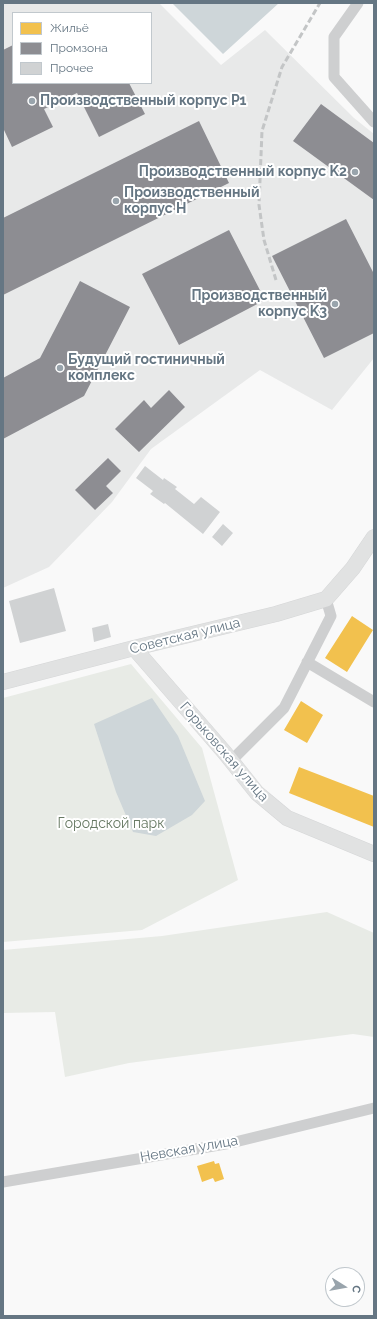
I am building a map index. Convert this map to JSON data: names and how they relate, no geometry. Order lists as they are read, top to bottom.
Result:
{
  "streets": {
    "main road": ["Советская улица", "Горьковская улица"],
    "street": ["Невская улица"]
  },
  "crossings": [
    ["Советская улица", "Горьковская улица"]
  ],
  "parks": ["Городской парк"],
  "places": [
    "Производственный корпус P1",
    "Производственный корпус K2",
    "Производственный корпус H",
    "Производственный корпус K3",
    "Будущий гостиничный комплекс"
  ],
  "legend": ["Жильё", "Промзона", "Прочее"],
  "north": "right"
}
